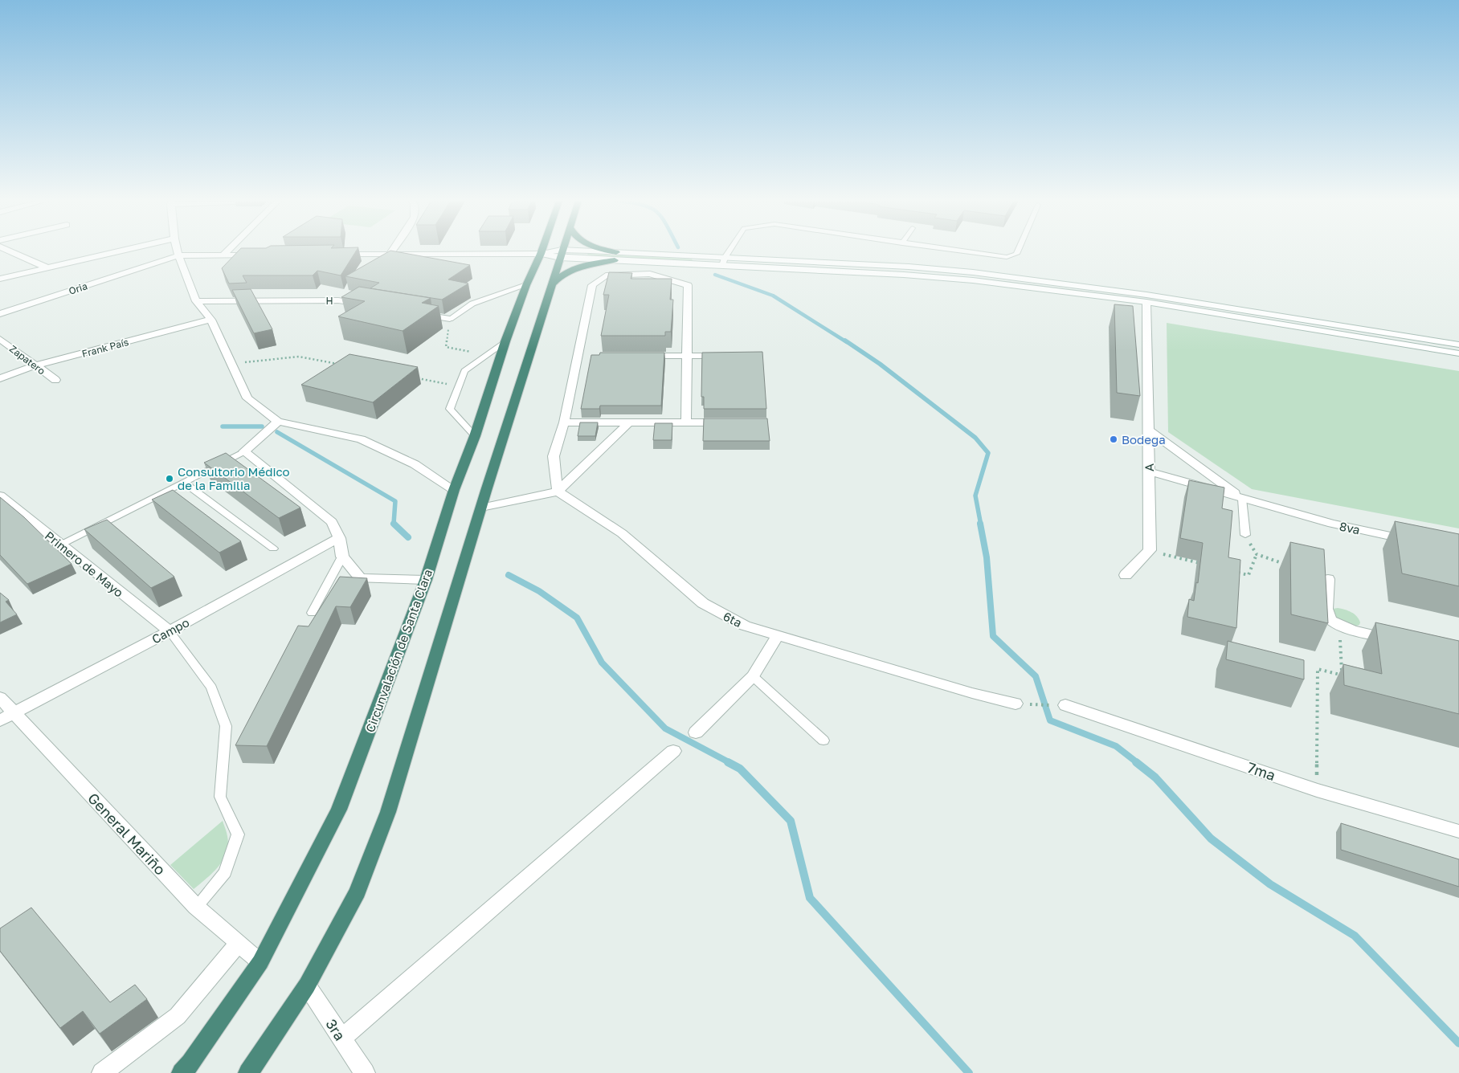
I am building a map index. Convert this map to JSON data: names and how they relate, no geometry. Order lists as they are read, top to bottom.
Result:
{
  "streets": {
    "highway": ["Circunvalación de Santa Clara"],
    "street": [
      "Oria",
      "H",
      "Frank País",
      "Zapatero",
      "A",
      "8va",
      "Primero de Mayo",
      "6ta",
      "Campo",
      "7ma",
      "General Mariño",
      "3ra"
    ]
  },
  "crossings": [
    ["Frank País", "Zapatero"],
    ["A", "8va"],
    ["Primero de Mayo", "Campo"],
    ["Campo", "General Mariño"],
    ["Circunvalación de Santa Clara", "General Mariño"]
  ],
  "places": ["Bodega", "Consultorio Médico de la Familia"]
}
